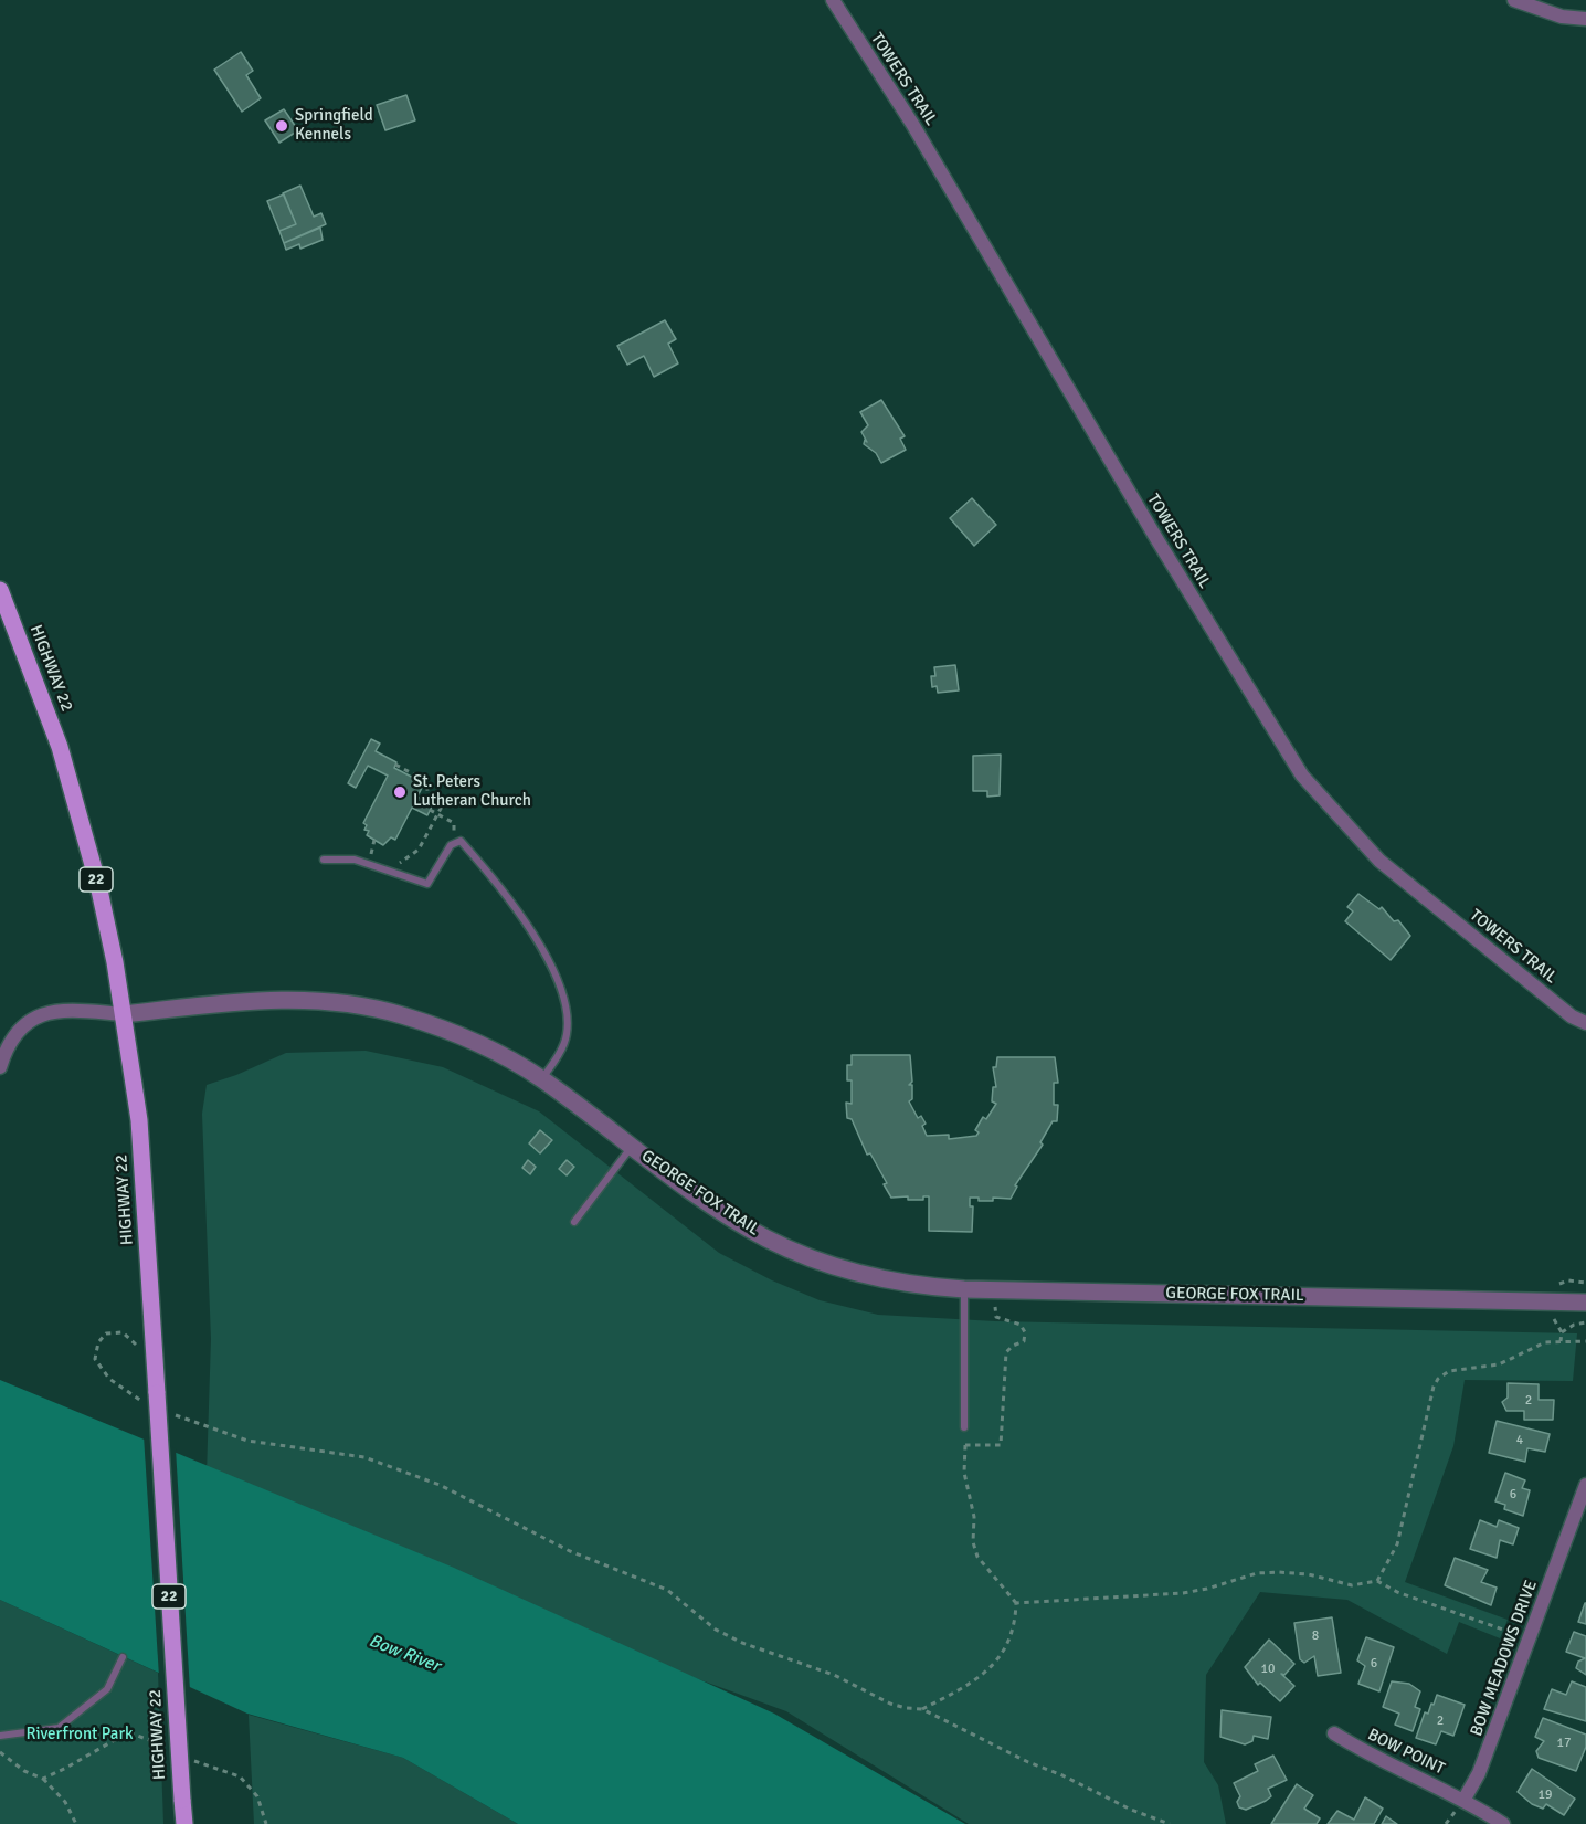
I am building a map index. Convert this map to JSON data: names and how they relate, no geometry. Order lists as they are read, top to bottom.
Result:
{
  "streets": {
    "main road": ["HIGHWAY 22", "22"],
    "street": [
      "TOWERS TRAIL",
      "GEORGE FOX TRAIL",
      "BOW MEADOWS DRIVE",
      "BOW POINT"
    ]
  },
  "crossings": [
    ["HIGHWAY 22", "GEORGE FOX TRAIL"],
    ["BOW MEADOWS DRIVE", "BOW POINT"]
  ],
  "water": ["Bow River"],
  "parks": ["Riverfront Park"],
  "places": ["Springfield Kennels", "St. Peters Lutheran Church"],
  "house_numbers": [
    "2",
    "4",
    "6",
    "8",
    "6",
    "10",
    "2",
    "17",
    "19"
  ]
}
